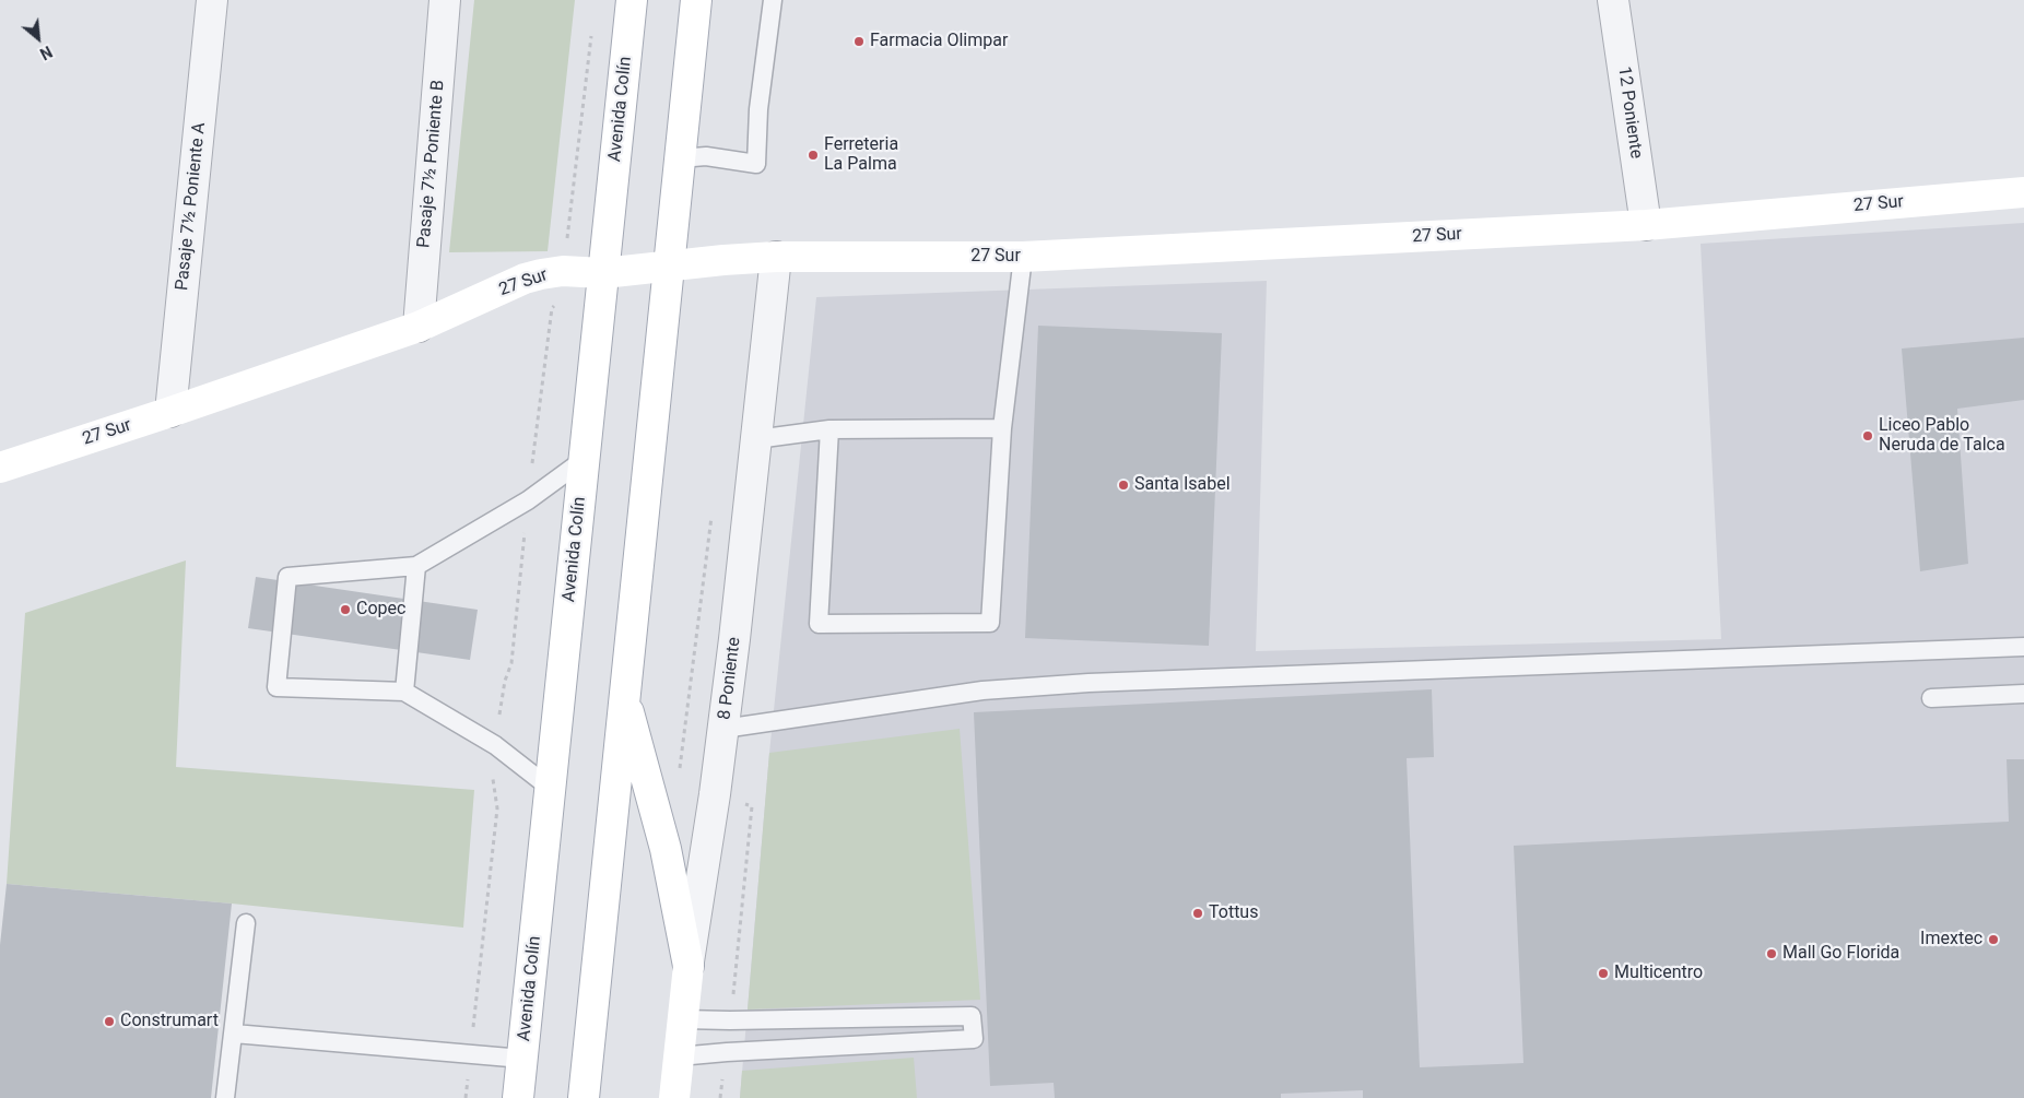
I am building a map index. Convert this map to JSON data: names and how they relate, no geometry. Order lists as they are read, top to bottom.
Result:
{
  "streets": {
    "main road": ["Avenida Colín", "27 Sur", "8 Poniente"],
    "street": ["12 Poniente", "Pasaje 7½ Poniente B", "Pasaje 7½ Poniente A"]
  },
  "crossings": [
    ["Avenida Colín", "27 Sur"],
    ["12 Poniente", "27 Sur"],
    ["Pasaje 7½ Poniente B", "27 Sur"],
    ["27 Sur", "Pasaje 7½ Poniente A"],
    ["27 Sur", "8 Poniente"]
  ],
  "places": [
    "Farmacia Olimpar",
    "Ferreteria La Palma",
    "Liceo Pablo Neruda de Talca",
    "Santa Isabel",
    "Copec",
    "Tottus",
    "Imextec",
    "Mall Go Florida",
    "Multicentro",
    "Construmart"
  ],
  "north": "bottom right"
}
